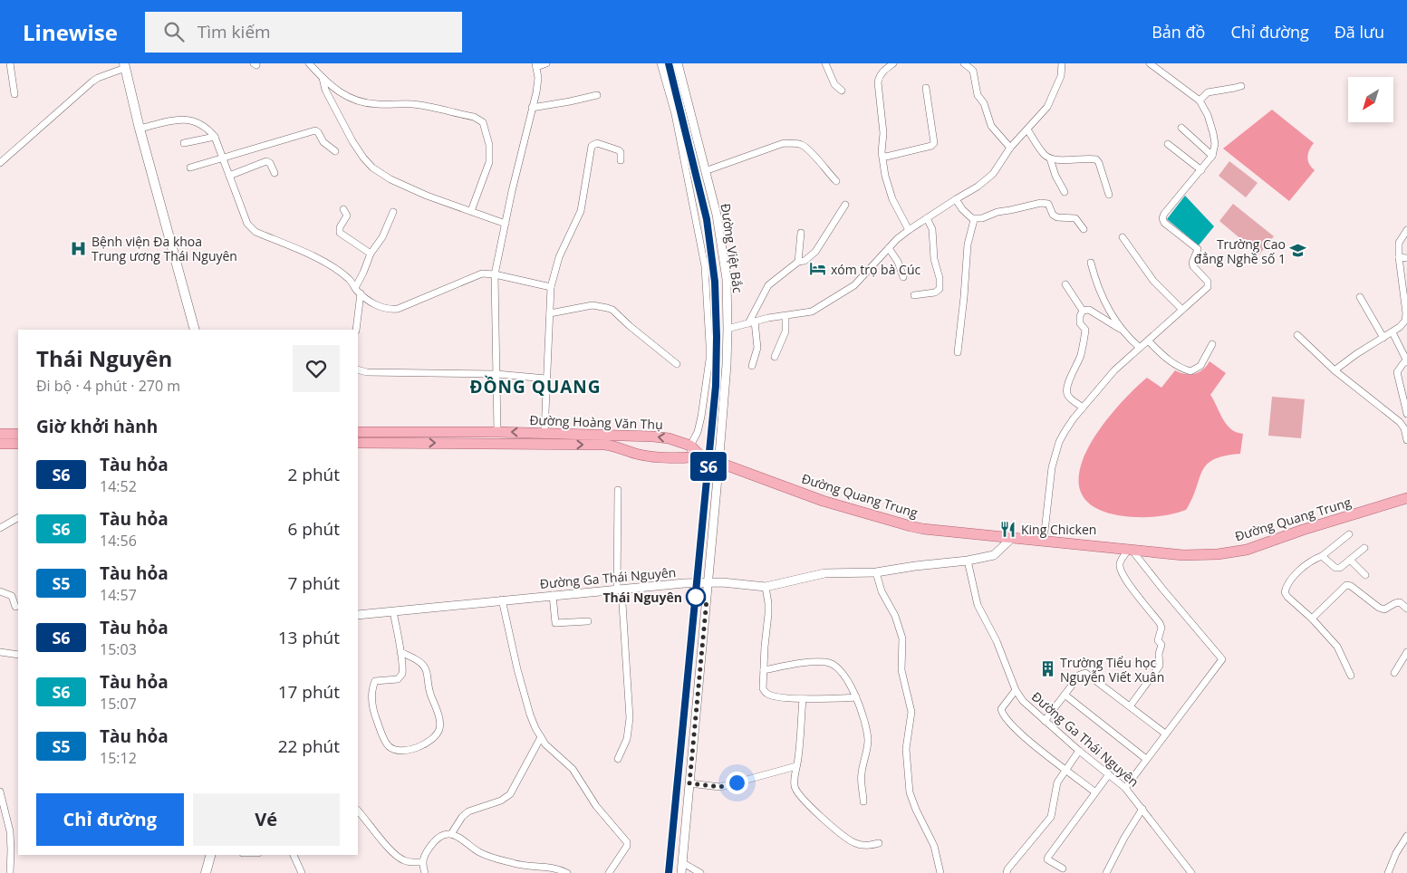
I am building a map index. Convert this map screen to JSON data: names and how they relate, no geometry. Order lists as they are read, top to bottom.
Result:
{
  "streets": {
    "main road": ["Đường Hoàng Văn Thụ", "Đường Quang Trung"],
    "street": ["Đường Việt Bắc", "Đường Ga Thái Nguyên"]
  },
  "crossings": [
    ["Đường Việt Bắc", "Đường Quang Trung"],
    ["Đường Việt Bắc", "Đường Ga Thái Nguyên"],
    ["Đường Hoàng Văn Thụ", "Đường Quang Trung"],
    ["Đường Quang Trung", "Đường Ga Thái Nguyên"]
  ],
  "districts": ["ĐỒNG QUANG"],
  "places": {
    "hospital": ["Bệnh viện Đa khoa Trung ương Thái Nguyên"],
    "school or university": ["Trường Cao đẳng Nghề số 1"],
    "hotel": ["xóm trọ bà Cúc"],
    "restaurant": ["King Chicken"],
    "other": ["Thái Nguyên"],
    "building": ["Trường Tiểu học Nguyễn Viết Xuân"]
  },
  "north": "bottom left",
  "page": {
    "header": "Linewise",
    "search": "Tìm kiếm",
    "nav": ["Bản đồ", "Chỉ đường", "Đã lưu"],
    "on_map": "S6",
    "heading": [
      ["Thái Nguyên", "Đi bộ · 4 phút · 270 m"],
      "Giờ khởi hành"
    ],
    "list": [
      {
        "mark": "S6",
        "name": "Tàu hỏa",
        "note": "14:52",
        "value": "2 phút"
      },
      {
        "mark": "S6",
        "name": "Tàu hỏa",
        "note": "14:56",
        "value": "6 phút"
      },
      {
        "mark": "S5",
        "name": "Tàu hỏa",
        "note": "14:57",
        "value": "7 phút"
      },
      {
        "mark": "S6",
        "name": "Tàu hỏa",
        "note": "15:03",
        "value": "13 phút"
      },
      {
        "mark": "S6",
        "name": "Tàu hỏa",
        "note": "15:07",
        "value": "17 phút"
      },
      {
        "mark": "S5",
        "name": "Tàu hỏa",
        "note": "15:12",
        "value": "22 phút"
      }
    ],
    "buttons": ["Chỉ đường", "Vé"]
  }
}
